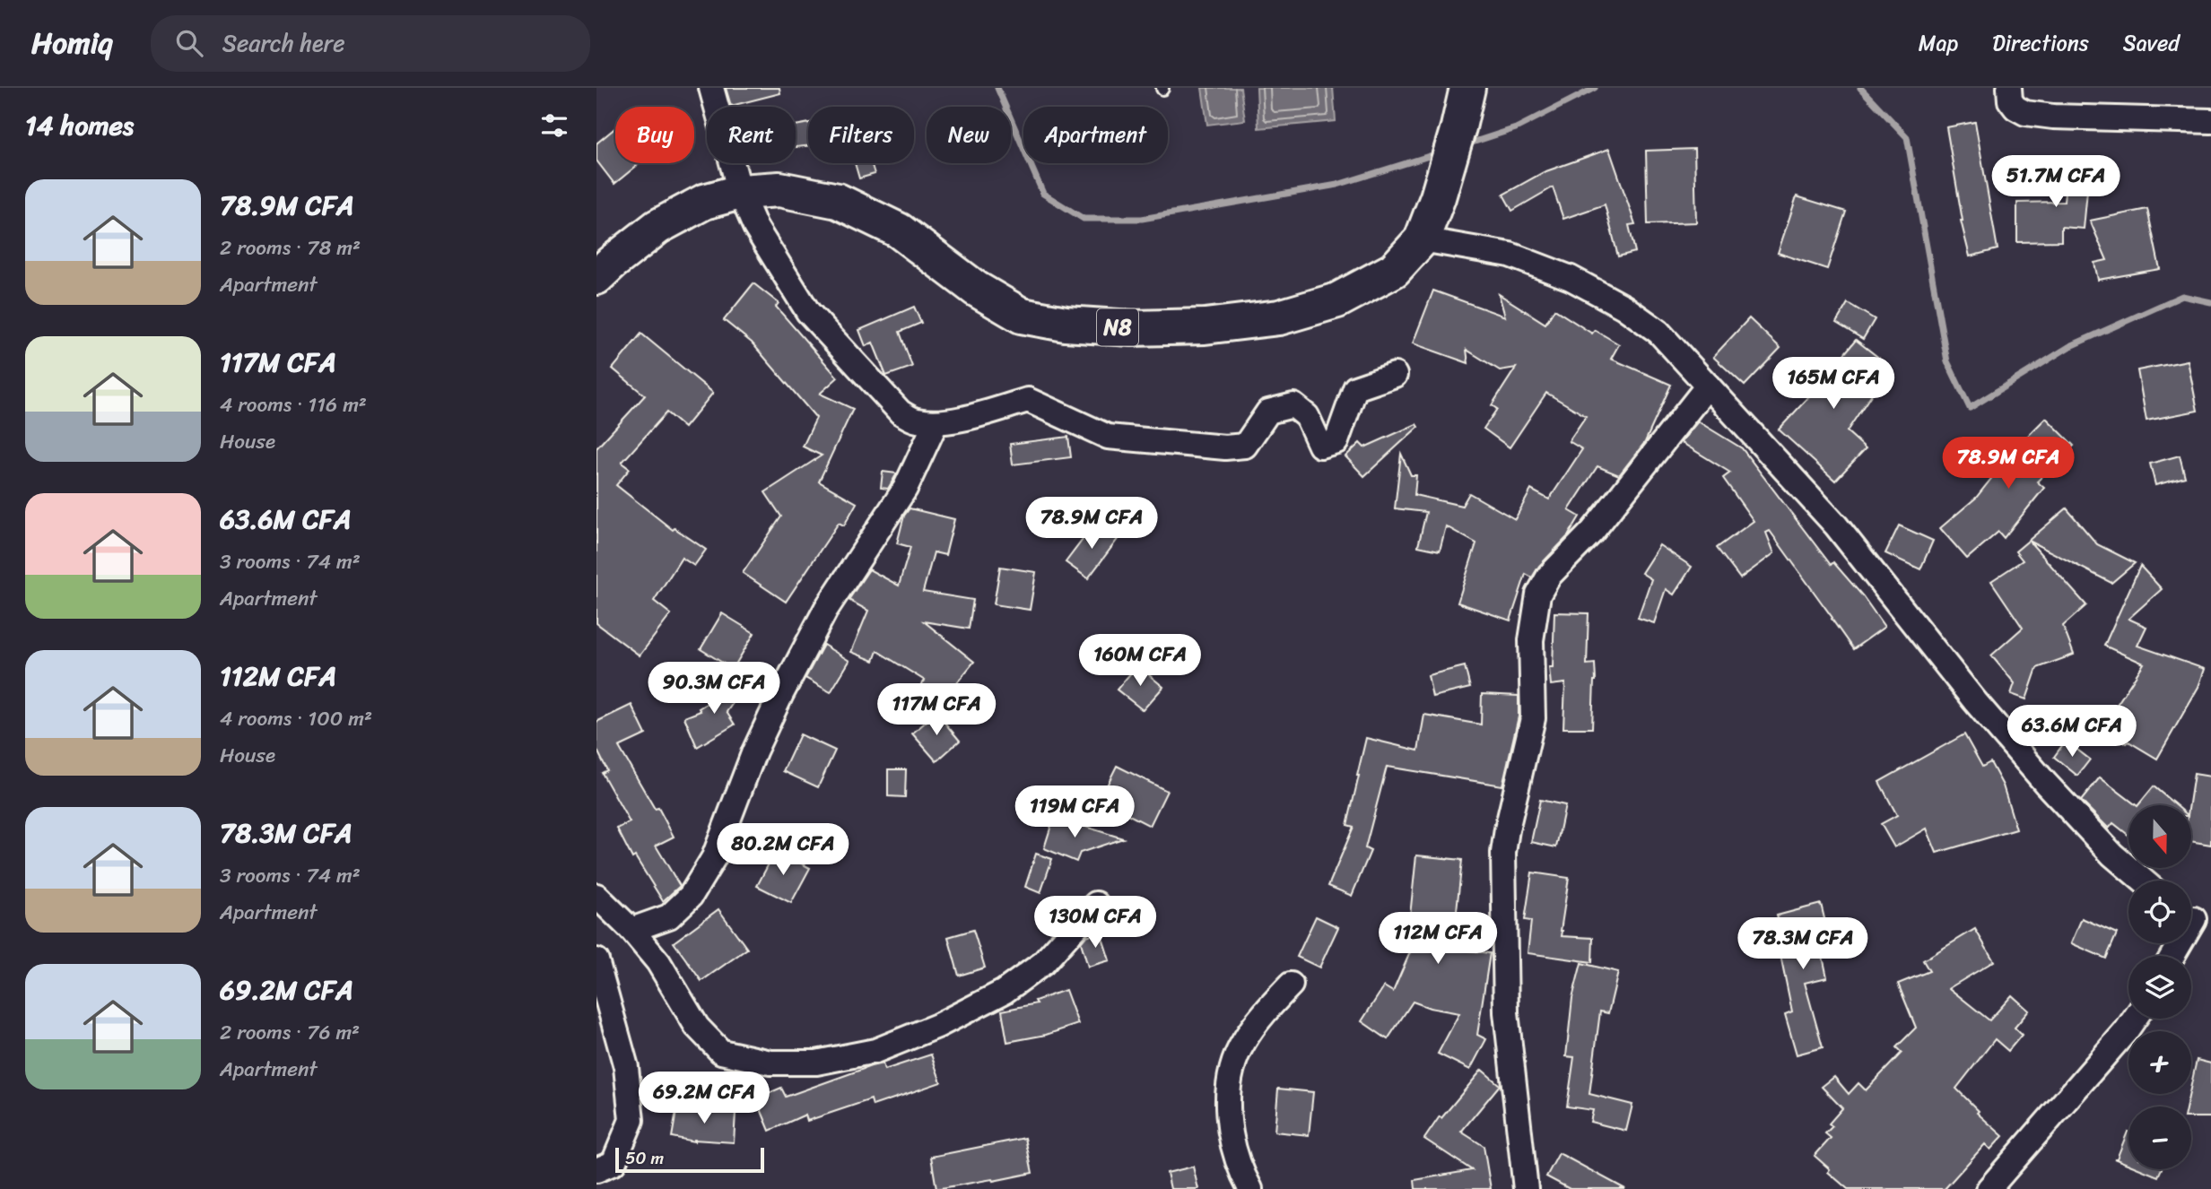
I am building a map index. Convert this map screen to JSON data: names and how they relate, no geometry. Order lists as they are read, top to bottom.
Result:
{
  "streets": {
    "highway": ["N8"]
  },
  "scale_bar": "50 m",
  "north": "bottom",
  "page": {
    "header": "Homiq",
    "search": "Search here",
    "nav": ["Map", "Directions", "Saved"],
    "heading": "14 homes",
    "chip": [
      "Buy",
      "Rent",
      "Filters",
      "New",
      "Apartment"
    ],
    "price": [
      "51.7M CFA",
      "165M CFA",
      "78.9M CFA",
      "78.9M CFA",
      "160M CFA",
      "90.3M CFA",
      "117M CFA",
      "63.6M CFA",
      "119M CFA",
      "80.2M CFA",
      "130M CFA",
      "112M CFA",
      "78.3M CFA",
      "69.2M CFA"
    ],
    "list": [
      {
        "name": "78.9M CFA",
        "note": "2 rooms · 78 m² · Apartment"
      },
      {
        "name": "117M CFA",
        "note": "4 rooms · 116 m² · House"
      },
      {
        "name": "63.6M CFA",
        "note": "3 rooms · 74 m² · Apartment"
      },
      {
        "name": "112M CFA",
        "note": "4 rooms · 100 m² · House"
      },
      {
        "name": "78.3M CFA",
        "note": "3 rooms · 74 m² · Apartment"
      },
      {
        "name": "69.2M CFA",
        "note": "2 rooms · 76 m² · Apartment"
      }
    ],
    "map_buttons": ["+", "−"],
    "scale": "50 m"
  }
}
